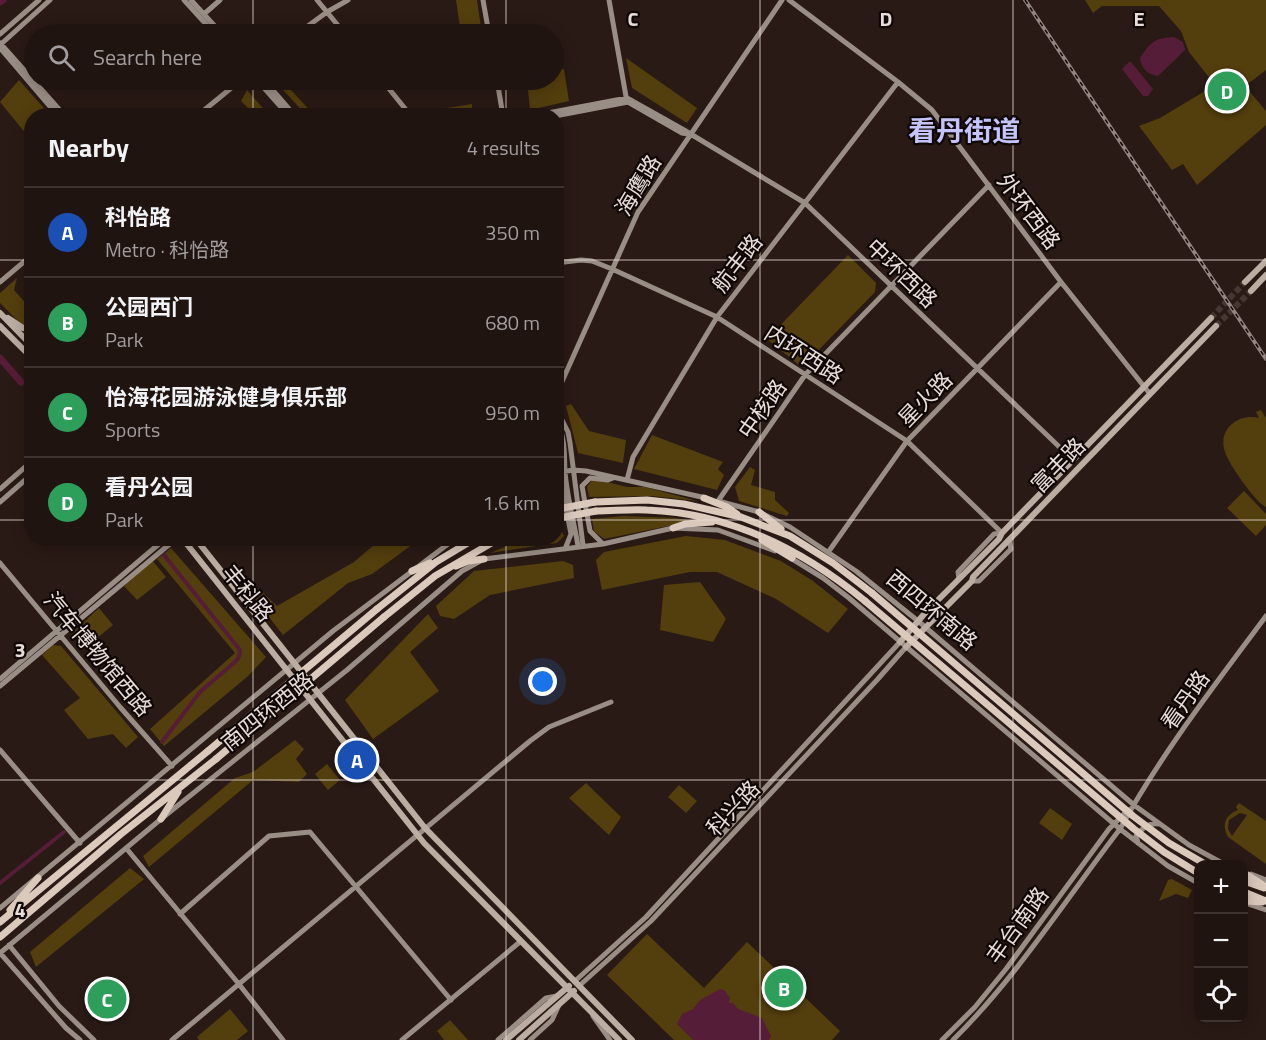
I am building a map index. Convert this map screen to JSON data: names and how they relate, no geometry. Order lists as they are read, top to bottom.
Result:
{
  "streets": {
    "highway": ["西四环南路"],
    "main road": ["富丰路", "丰科路"],
    "street": [
      "海鹰路",
      "外环西路",
      "航丰路",
      "中环西路",
      "内环西路",
      "星火路",
      "中核路",
      "汽车博物馆西路",
      "看丹路",
      "南四环西路",
      "科兴路",
      "丰台南路"
    ]
  },
  "crossings": [
    ["海鹰路", "中环西路"],
    ["海鹰路", "内环西路"],
    ["外环西路", "航丰路"],
    ["外环西路", "星火路"],
    ["外环西路", "中核路"],
    ["外环西路", "富丰路"],
    ["航丰路", "中环西路"],
    ["航丰路", "内环西路"],
    ["航丰路", "西四环南路"],
    ["中环西路", "星火路"],
    ["中环西路", "中核路"],
    ["中环西路", "富丰路"],
    ["内环西路", "星火路"],
    ["内环西路", "中核路"],
    ["内环西路", "富丰路"],
    ["星火路", "西四环南路"],
    ["中核路", "西四环南路"],
    ["富丰路", "西四环南路"],
    ["富丰路", "科兴路"],
    ["丰科路", "南四环西路"],
    ["丰科路", "科兴路"],
    ["西四环南路", "看丹路"],
    ["西四环南路", "南四环西路"],
    ["西四环南路", "科兴路"],
    ["西四环南路", "丰台南路"],
    ["汽车博物馆西路", "南四环西路"],
    ["看丹路", "丰台南路"]
  ],
  "districts": ["看丹街道"],
  "page": {
    "search": "Search here",
    "pins": [
      "D",
      "A",
      "B",
      "C"
    ],
    "heading": ["Nearby", "4 results"],
    "list": [
      {
        "mark": "A",
        "name": "科怡路",
        "note": "Metro · 科怡路",
        "value": "350 m"
      },
      {
        "mark": "B",
        "name": "公园西门",
        "note": "Park",
        "value": "680 m"
      },
      {
        "mark": "C",
        "name": "怡海花园游泳健身俱乐部",
        "note": "Sports",
        "value": "950 m"
      },
      {
        "mark": "D",
        "name": "看丹公园",
        "note": "Park",
        "value": "1.6 km"
      }
    ],
    "map_buttons": ["+", "−"]
  },
  "grid": {
    "columns": ["C", "D", "E"],
    "rows": ["3", "4"]
  }
}
